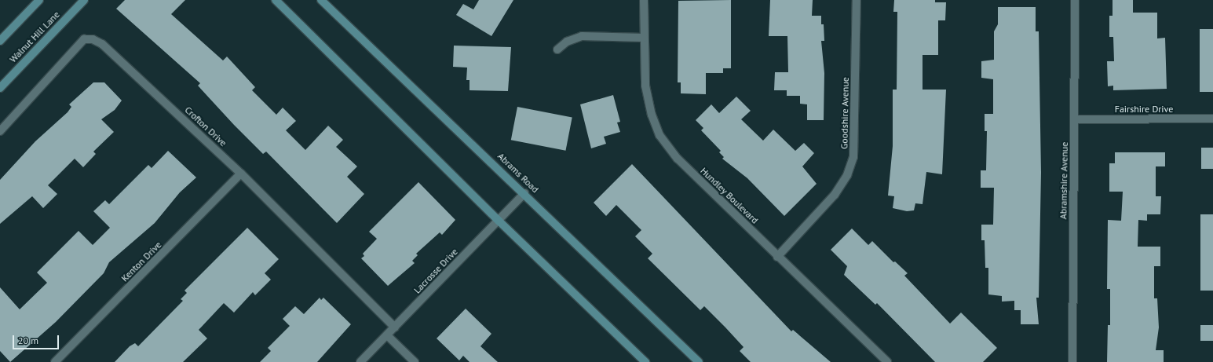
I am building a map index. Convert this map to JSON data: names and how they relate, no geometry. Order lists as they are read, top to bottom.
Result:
{
  "streets": {
    "main road": ["Walnut Hill Lane", "Abrams Road"],
    "street": [
      "Fairshire Drive",
      "Goodshire Avenue",
      "Crofton Drive",
      "Abramshire Avenue",
      "Hundley Boulevard",
      "Kenton Drive",
      "Lacrosse Drive"
    ]
  },
  "crossings": [
    ["Fairshire Drive", "Abramshire Avenue"],
    ["Goodshire Avenue", "Hundley Boulevard"],
    ["Crofton Drive", "Kenton Drive"],
    ["Crofton Drive", "Lacrosse Drive"],
    ["Abrams Road", "Lacrosse Drive"]
  ],
  "scale_bar": "20 m"
}
